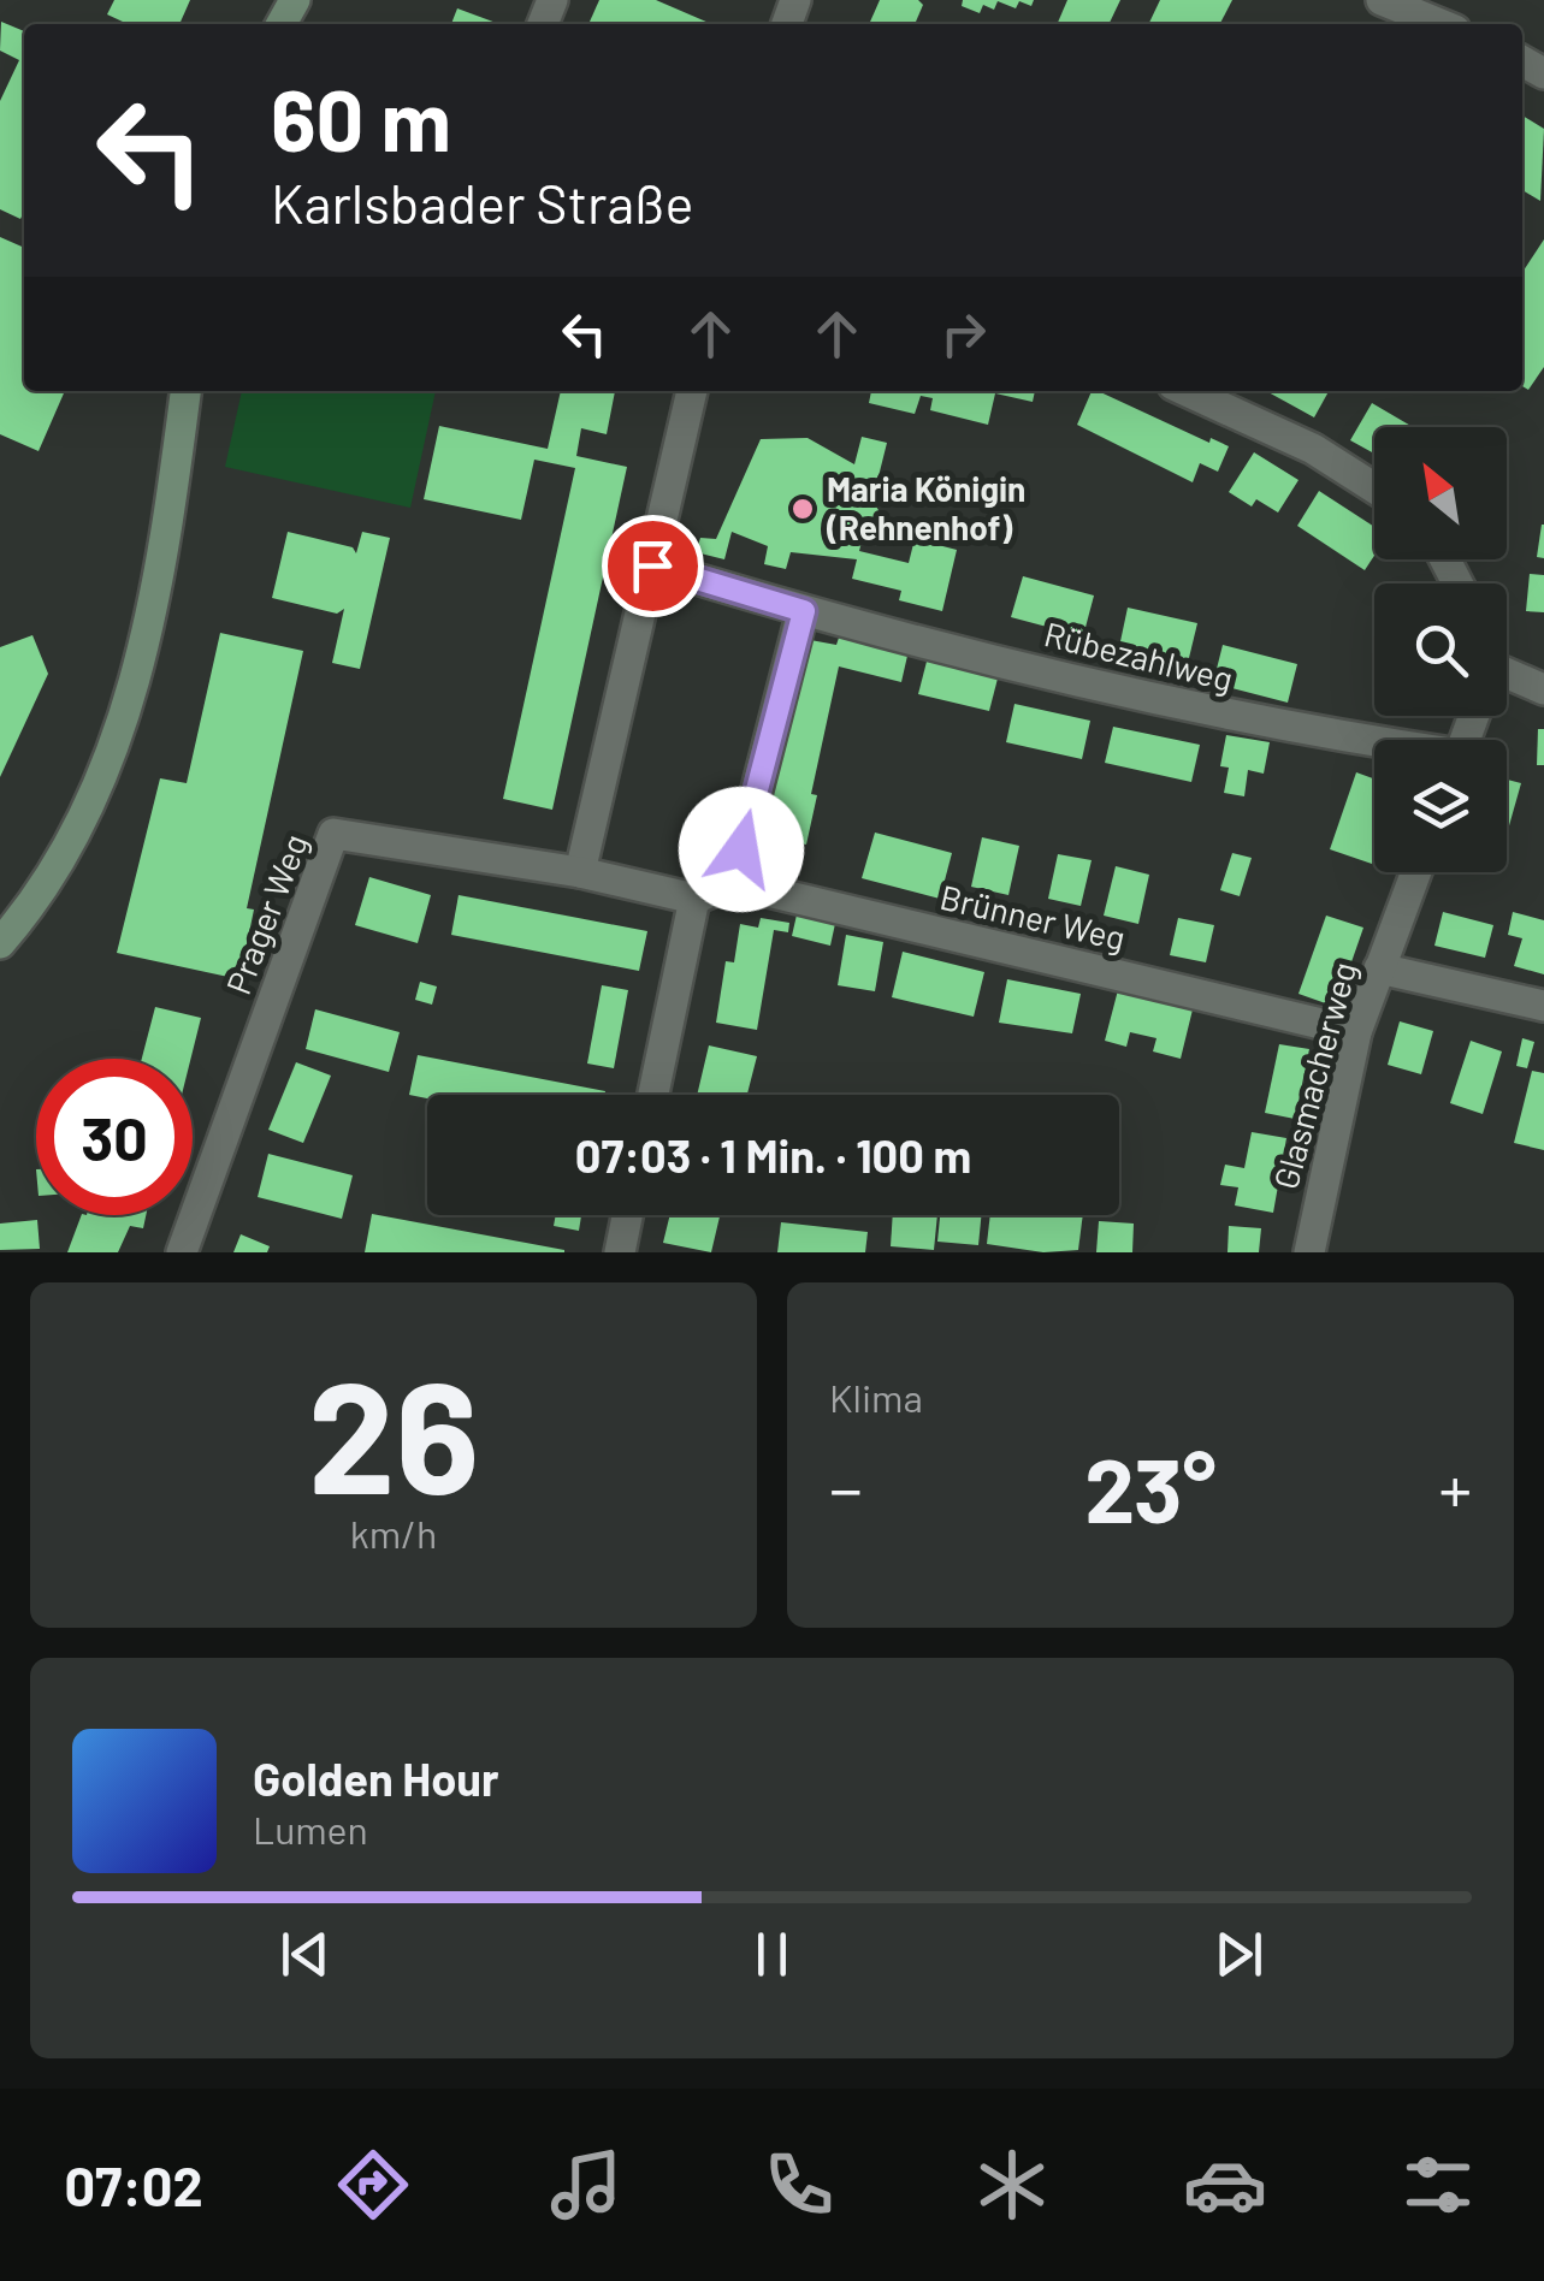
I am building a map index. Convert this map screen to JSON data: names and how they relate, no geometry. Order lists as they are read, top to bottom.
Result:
{
  "streets": {
    "street": [
      "Rübezahlweg",
      "Prager Weg",
      "Brünner Weg",
      "Glasmacherweg"
    ]
  },
  "crossings": [
    ["Brünner Weg", "Glasmacherweg"]
  ],
  "places": ["Maria Königin (Rehnenhof)"],
  "north": "top left",
  "page": {
    "turn": ["60 m", "Karlsbader Straße"],
    "limit": "30",
    "trip": "07:03 · 1 Min. · 100 m",
    "tile": [
      ["26", "km/h"],
      "Klima"
    ],
    "heat": ["−", "23°", "+"],
    "song": ["Golden Hour", "Lumen"],
    "tabs": "07:02"
  }
}
